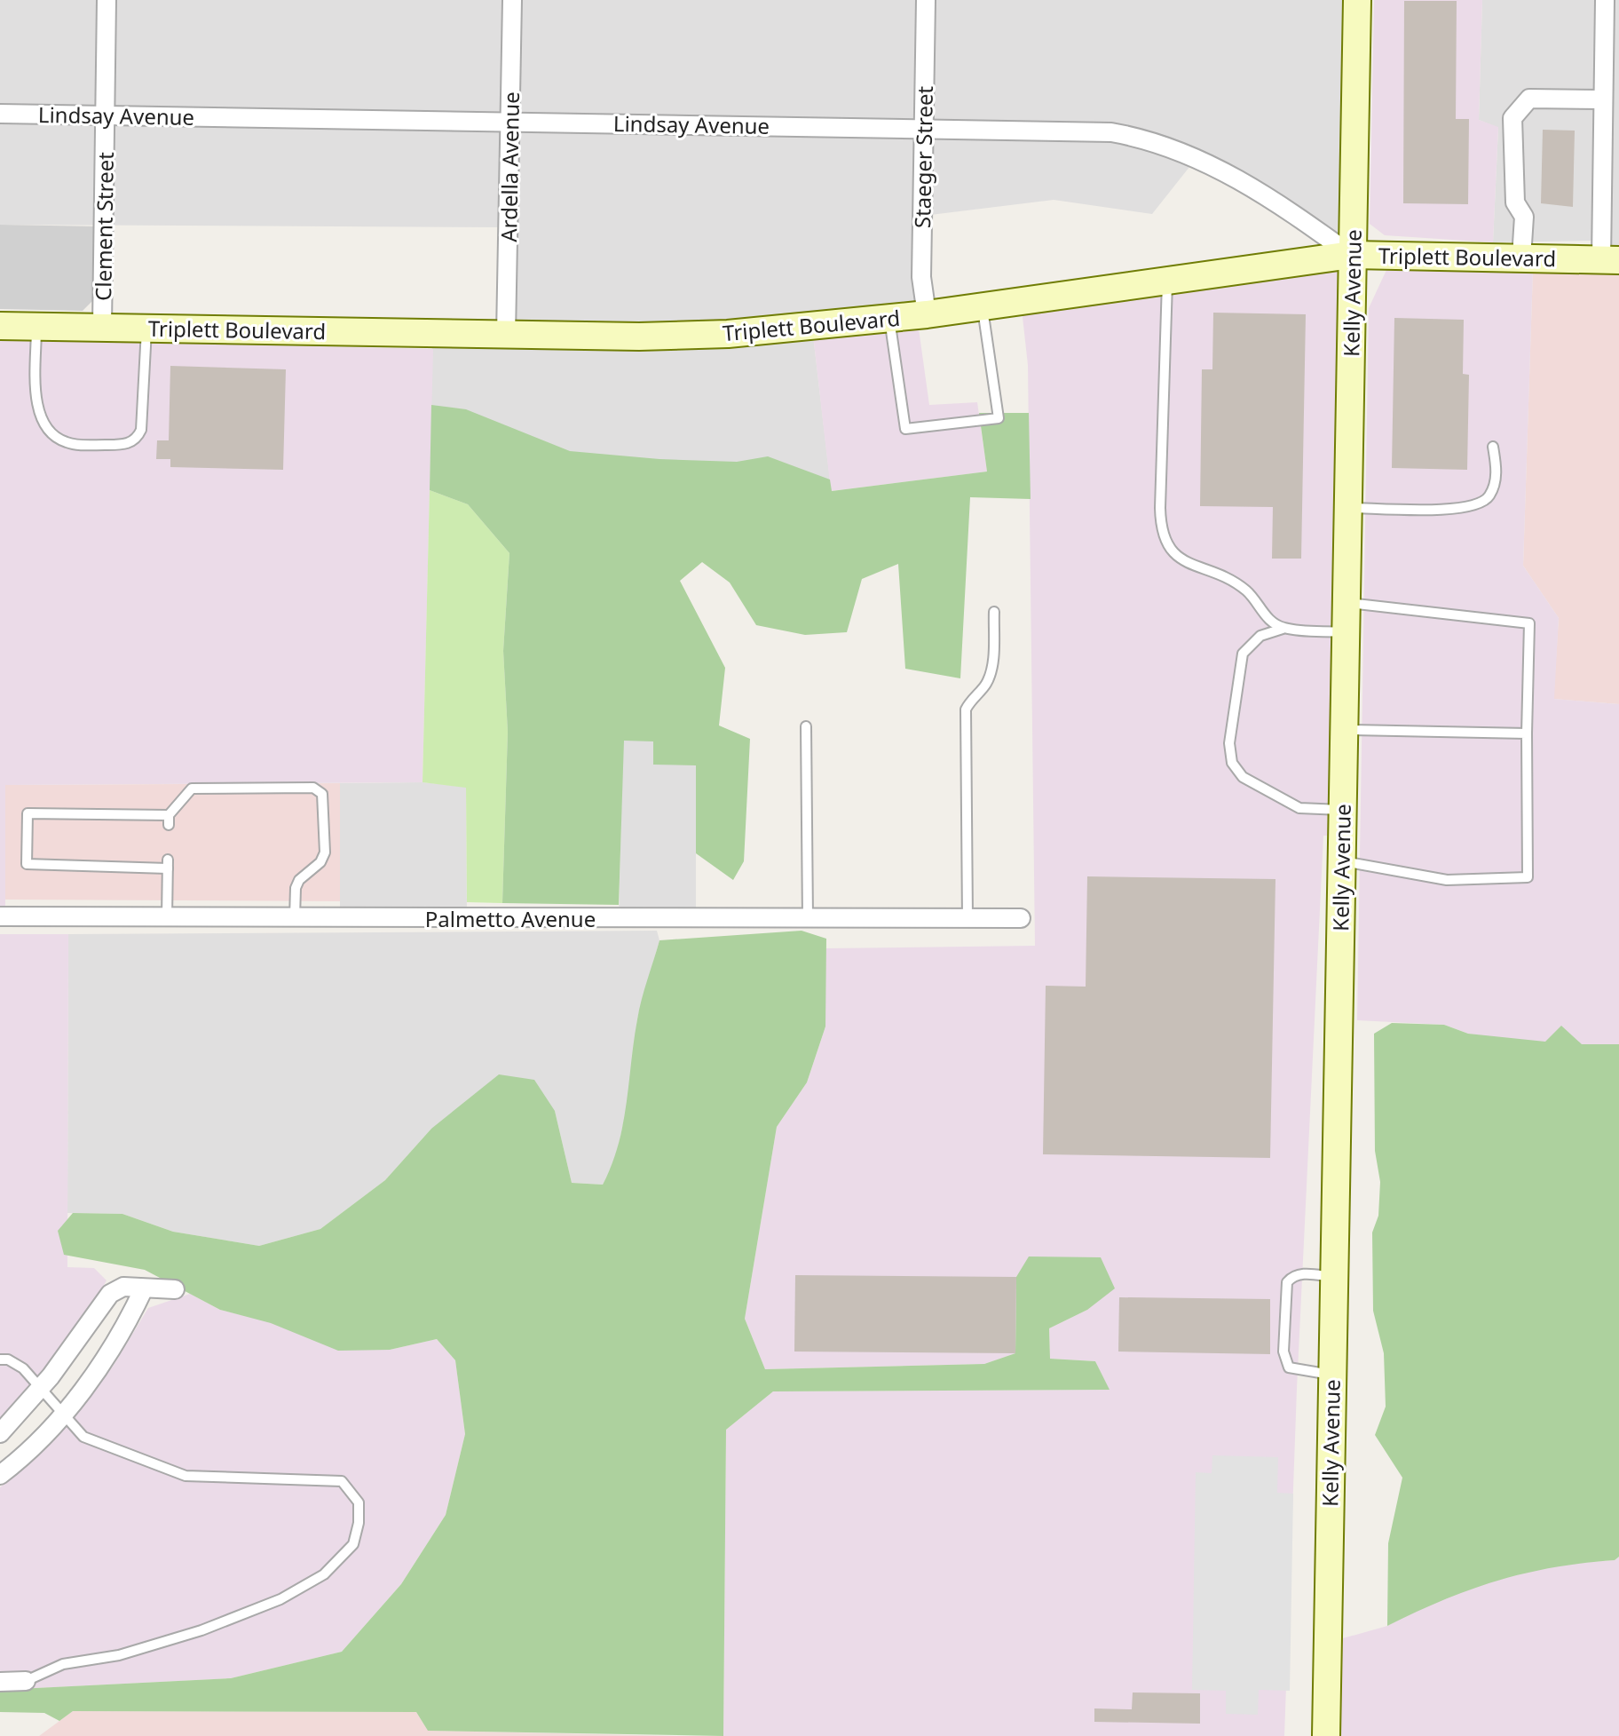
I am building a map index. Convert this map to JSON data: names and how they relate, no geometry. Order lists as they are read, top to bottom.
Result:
{
  "streets": {
    "main road": ["Triplett Boulevard", "Kelly Avenue"],
    "street": [
      "Lindsay Avenue",
      "Staeger Street",
      "Ardella Avenue",
      "Clement Street",
      "Palmetto Avenue"
    ]
  },
  "crossings": [
    ["Lindsay Avenue", "Staeger Street"],
    ["Lindsay Avenue", "Ardella Avenue"],
    ["Lindsay Avenue", "Clement Street"],
    ["Lindsay Avenue", "Triplett Boulevard"],
    ["Lindsay Avenue", "Kelly Avenue"],
    ["Staeger Street", "Triplett Boulevard"],
    ["Ardella Avenue", "Triplett Boulevard"],
    ["Clement Street", "Triplett Boulevard"],
    ["Triplett Boulevard", "Kelly Avenue"]
  ]
}
